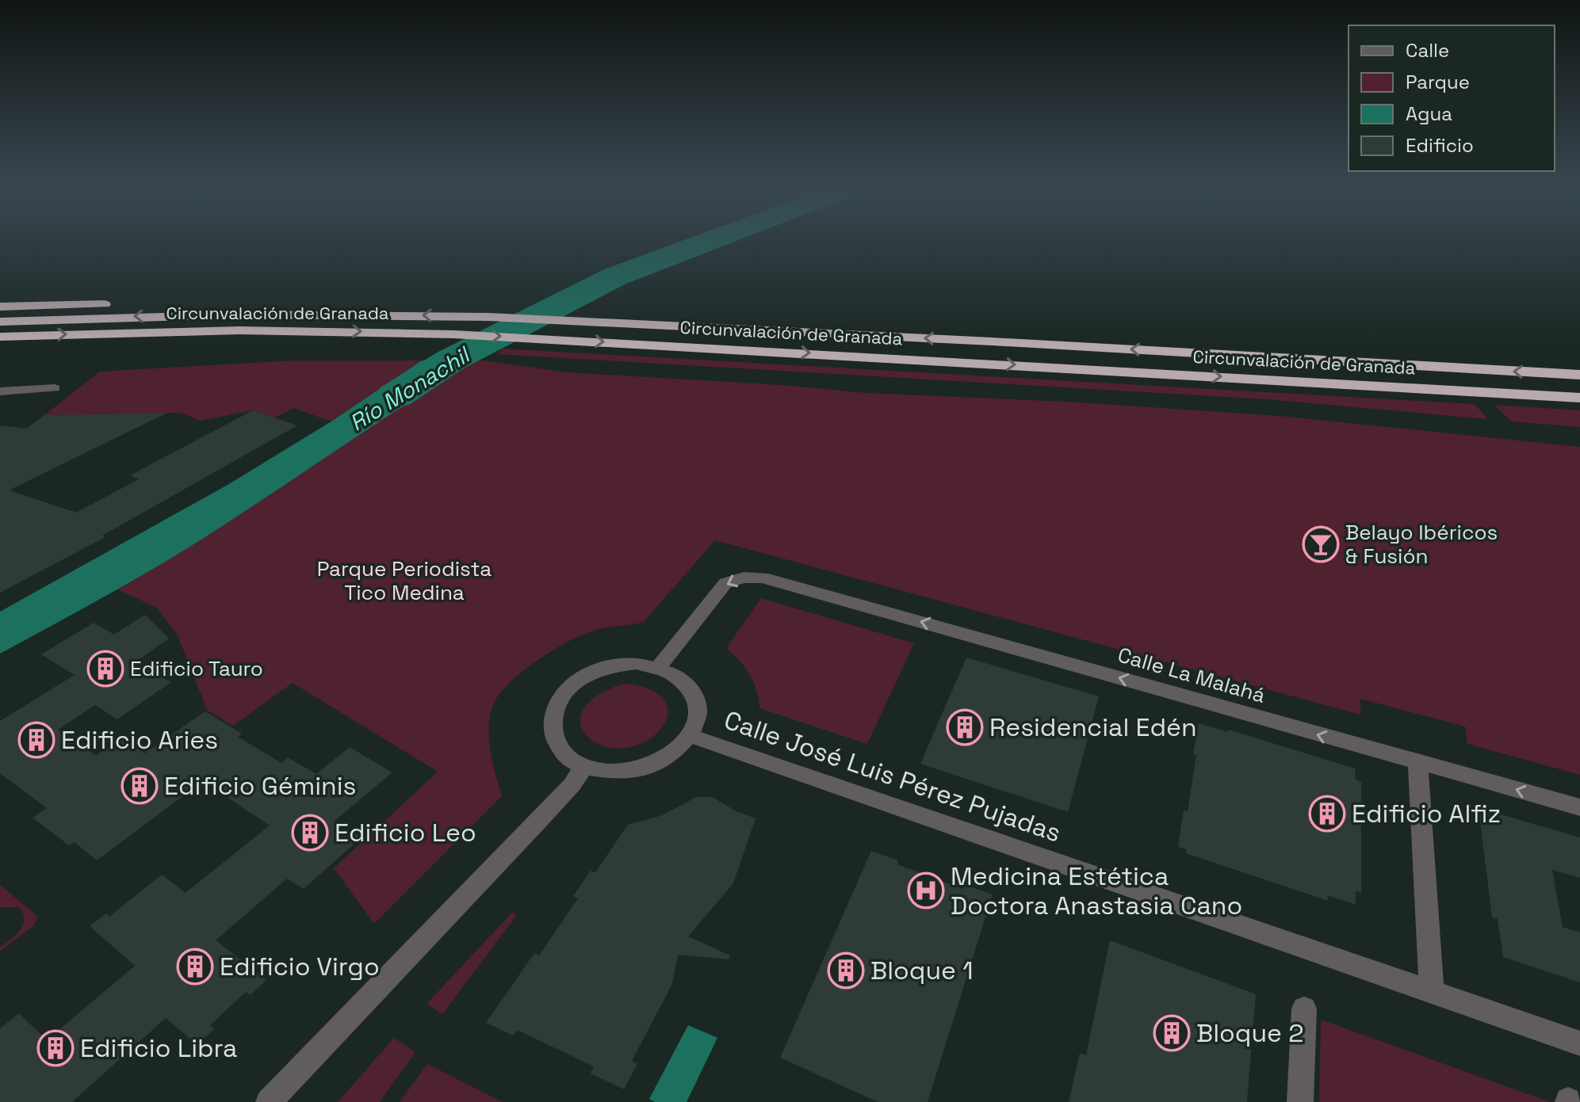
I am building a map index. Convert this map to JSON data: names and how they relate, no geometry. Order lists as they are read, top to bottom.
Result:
{
  "streets": {
    "highway": ["Circunvalación de Granada"],
    "street": ["Calle La Malahá", "Calle José Luis Pérez Pujadas"]
  },
  "crossings": [
    ["Calle La Malahá", "Calle José Luis Pérez Pujadas"]
  ],
  "one_way": ["Calle La Malahá"],
  "water": ["Río Monachil"],
  "parks": ["Parque Periodista Tico Medina"],
  "places": {
    "bar": ["Belayo Ibéricos & Fusión"],
    "building": [
      "Edificio Tauro",
      "Residencial Edén",
      "Edificio Aries",
      "Edificio Géminis",
      "Edificio Alfiz",
      "Edificio Leo",
      "Edificio Virgo",
      "Bloque 1",
      "Bloque 2",
      "Edificio Libra"
    ],
    "hospital": ["Medicina Estética Doctora Anastasia Cano"]
  },
  "legend": [
    "Calle",
    "Parque",
    "Agua",
    "Edificio"
  ]
}
